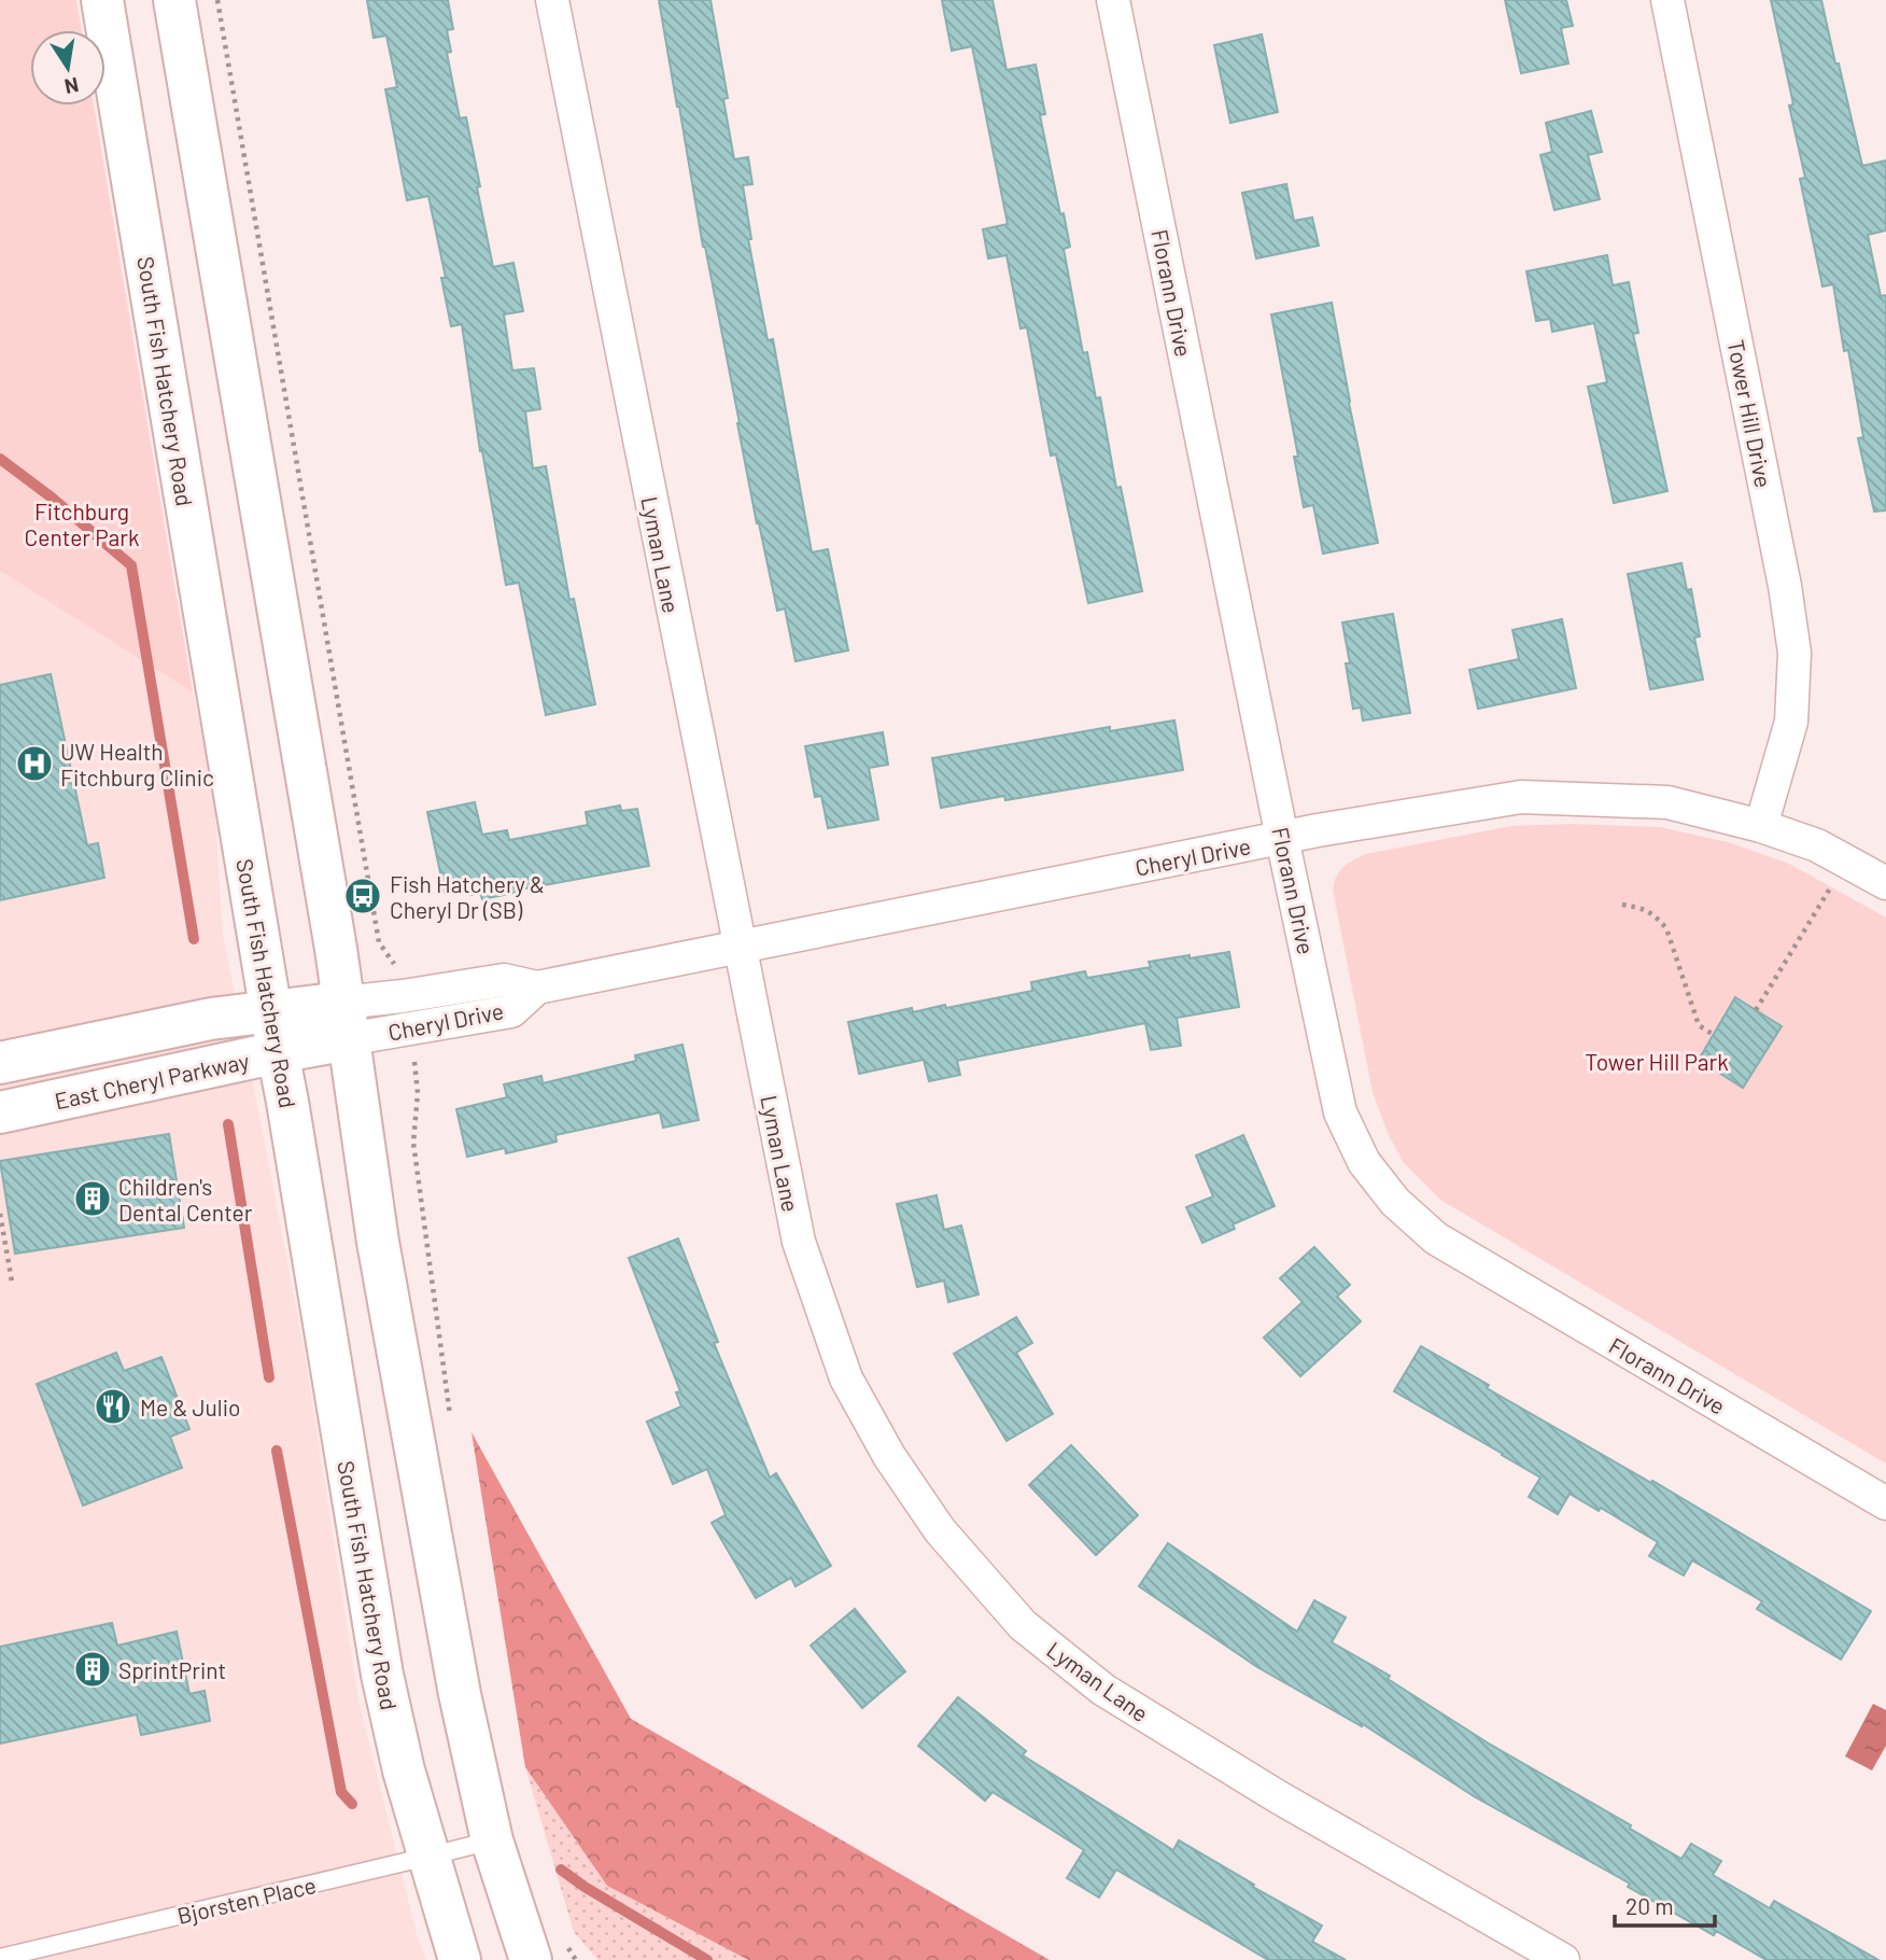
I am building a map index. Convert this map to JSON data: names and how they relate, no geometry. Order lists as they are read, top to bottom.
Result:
{
  "streets": {
    "main road": ["South Fish Hatchery Road", "East Cheryl Parkway"],
    "street": [
      "Florann Drive",
      "Tower Hill Drive",
      "Lyman Lane",
      "Cheryl Drive"
    ],
    "lane": ["Bjorsten Place"]
  },
  "crossings": [
    ["Florann Drive", "Cheryl Drive"],
    ["South Fish Hatchery Road", "East Cheryl Parkway"],
    ["South Fish Hatchery Road", "Bjorsten Place"],
    ["Tower Hill Drive", "Cheryl Drive"],
    ["Lyman Lane", "Cheryl Drive"],
    ["Cheryl Drive", "East Cheryl Parkway"]
  ],
  "parks": ["Fitchburg Center Park", "Tower Hill Park"],
  "places": {
    "hospital": ["UW Health Fitchburg Clinic"],
    "bus stop": ["Fish Hatchery & Cheryl Dr (SB)"],
    "building": ["Children's Dental Center", "SprintPrint"],
    "restaurant": ["Me & Julio"]
  },
  "scale_bar": "20 m",
  "north": "bottom"
}
